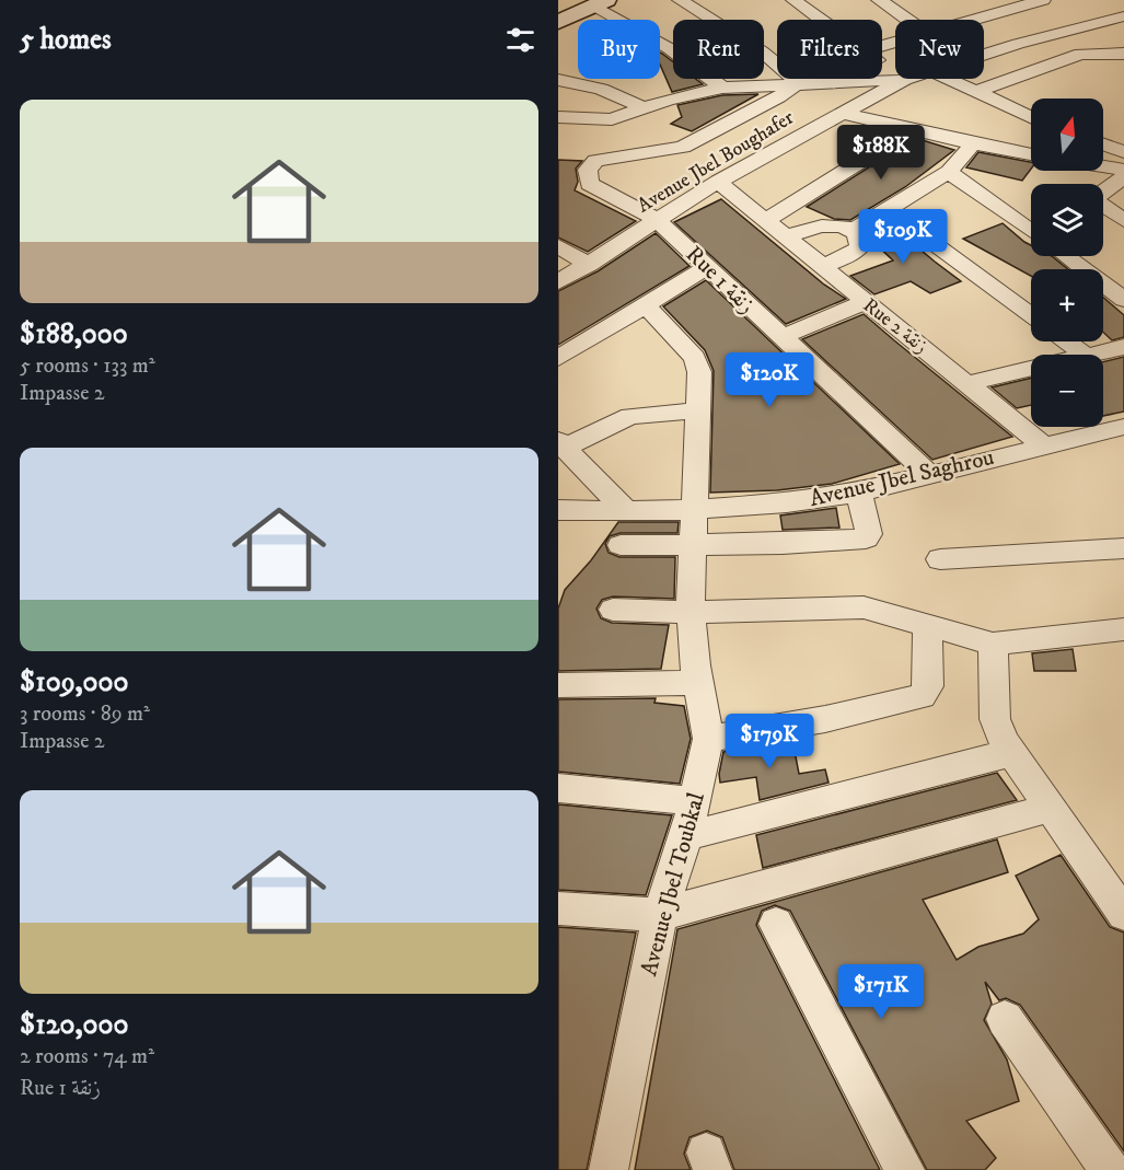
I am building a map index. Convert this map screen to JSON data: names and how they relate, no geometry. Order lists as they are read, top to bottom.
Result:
{
  "streets": {
    "street": [
      "Avenue Jbel Boughafer",
      "Rue 1 زنقة",
      "Rue 2 زنقة",
      "Avenue Jbel Saghrou",
      "Avenue Jbel Toubkal"
    ]
  },
  "crossings": [
    ["Avenue Jbel Boughafer", "Rue 1 زنقة"],
    ["Avenue Jbel Boughafer", "Rue 2 زنقة"],
    ["Rue 1 زنقة", "Avenue Jbel Saghrou"],
    ["Rue 2 زنقة", "Avenue Jbel Saghrou"],
    ["Avenue Jbel Saghrou", "Avenue Jbel Toubkal"]
  ],
  "north": "top",
  "page": {
    "heading": "5 homes",
    "chip": [
      "Buy",
      "Rent",
      "Filters",
      "New"
    ],
    "list": [
      {
        "name": "$188,000",
        "note": "5 rooms · 133 m² · Impasse 2"
      },
      {
        "name": "$109,000",
        "note": "3 rooms · 89 m² · Impasse 2"
      },
      {
        "name": "$120,000",
        "note": "2 rooms · 74 m² · Rue 1 زنقة"
      }
    ],
    "map_buttons": ["+", "−"],
    "price": [
      "$188K",
      "$109K",
      "$120K",
      "$179K",
      "$171K"
    ]
  }
}
